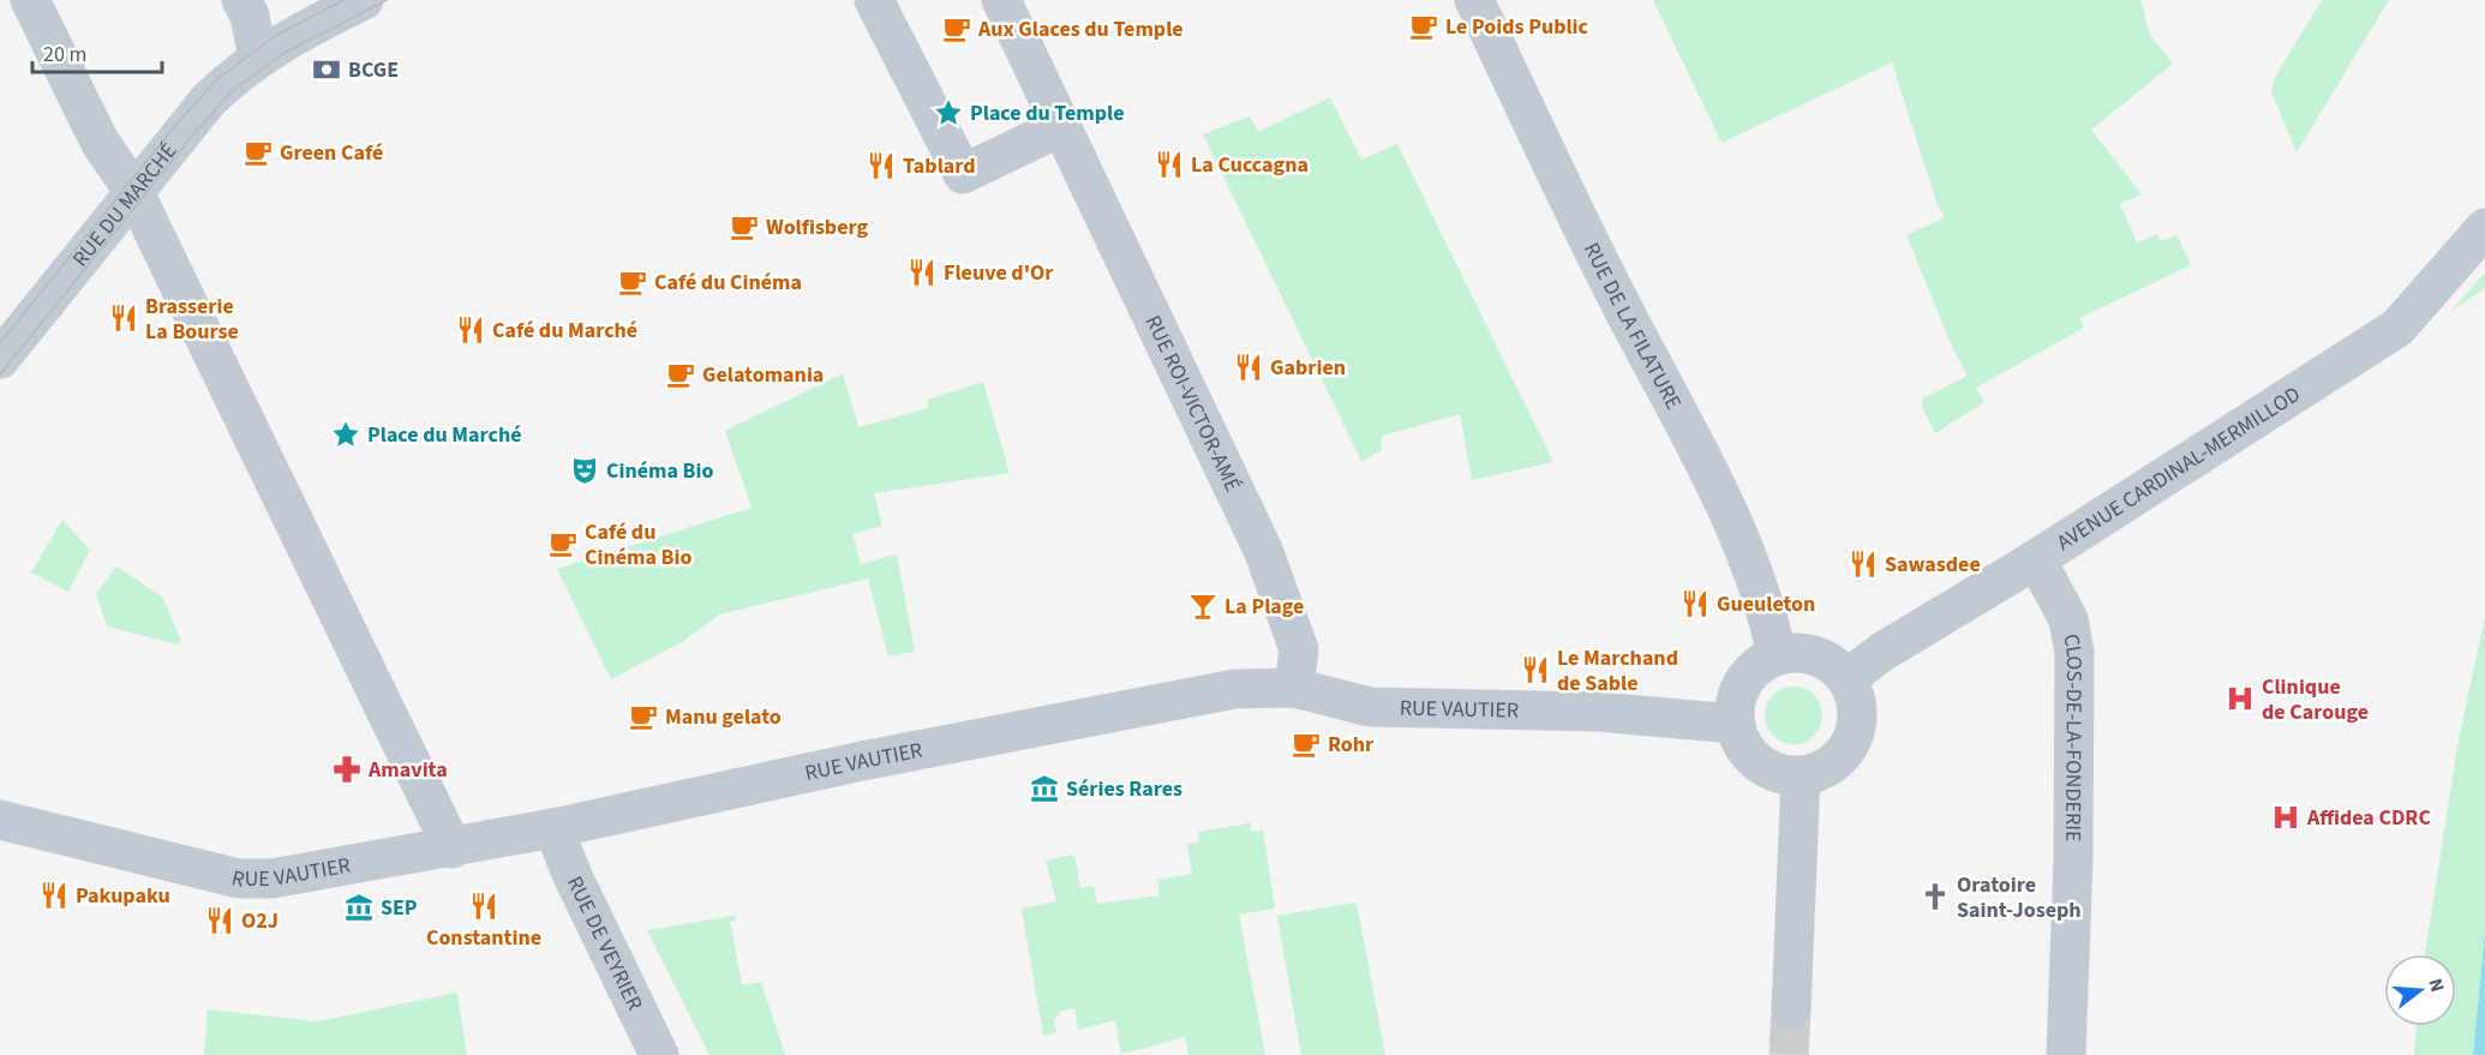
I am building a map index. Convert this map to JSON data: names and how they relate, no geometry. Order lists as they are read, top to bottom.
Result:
{
  "streets": {
    "street": [
      "RUE DU MARCHÉ",
      "RUE DE LA FILATURE",
      "RUE ROI-VICTOR-AMÉ",
      "AVENUE CARDINAL-MERMILLOD",
      "RUE VAUTIER",
      "CLOS-DE-LA-FONDERIE",
      "RUE DE VEYRIER"
    ]
  },
  "crossings": [
    ["RUE DE LA FILATURE", "AVENUE CARDINAL-MERMILLOD"],
    ["RUE DE LA FILATURE", "RUE VAUTIER"],
    ["RUE ROI-VICTOR-AMÉ", "RUE VAUTIER"],
    ["AVENUE CARDINAL-MERMILLOD", "RUE VAUTIER"],
    ["AVENUE CARDINAL-MERMILLOD", "CLOS-DE-LA-FONDERIE"],
    ["RUE VAUTIER", "RUE DE VEYRIER"]
  ],
  "places": {
    "cafe": [
      "Le Poids Public",
      "Aux Glaces du Temple",
      "Green Café",
      "Wolfisberg",
      "Café du Cinéma",
      "Gelatomania",
      "Café du Cinéma Bio",
      "Manu gelato",
      "Rohr"
    ],
    "bank": ["BCGE"],
    "place": ["Place du Temple", "Place du Marché"],
    "restaurant": [
      "La Cuccagna",
      "Tablard",
      "Fleuve d'Or",
      "Brasserie La Bourse",
      "Café du Marché",
      "Gabrien",
      "Sawasdee",
      "Gueuleton",
      "Le Marchand de Sable",
      "Pakupaku",
      "Constantine",
      "O2J"
    ],
    "theatre": ["Cinéma Bio"],
    "bar": ["La Plage"],
    "hospital": ["Clinique de Carouge", "Affidea CDRC"],
    "pharmacy": ["Amavita"],
    "museum": ["Séries Rares", "SEP"],
    "church": ["Oratoire Saint-Joseph"]
  },
  "scale_bar": "20 m",
  "north": "right"
}
